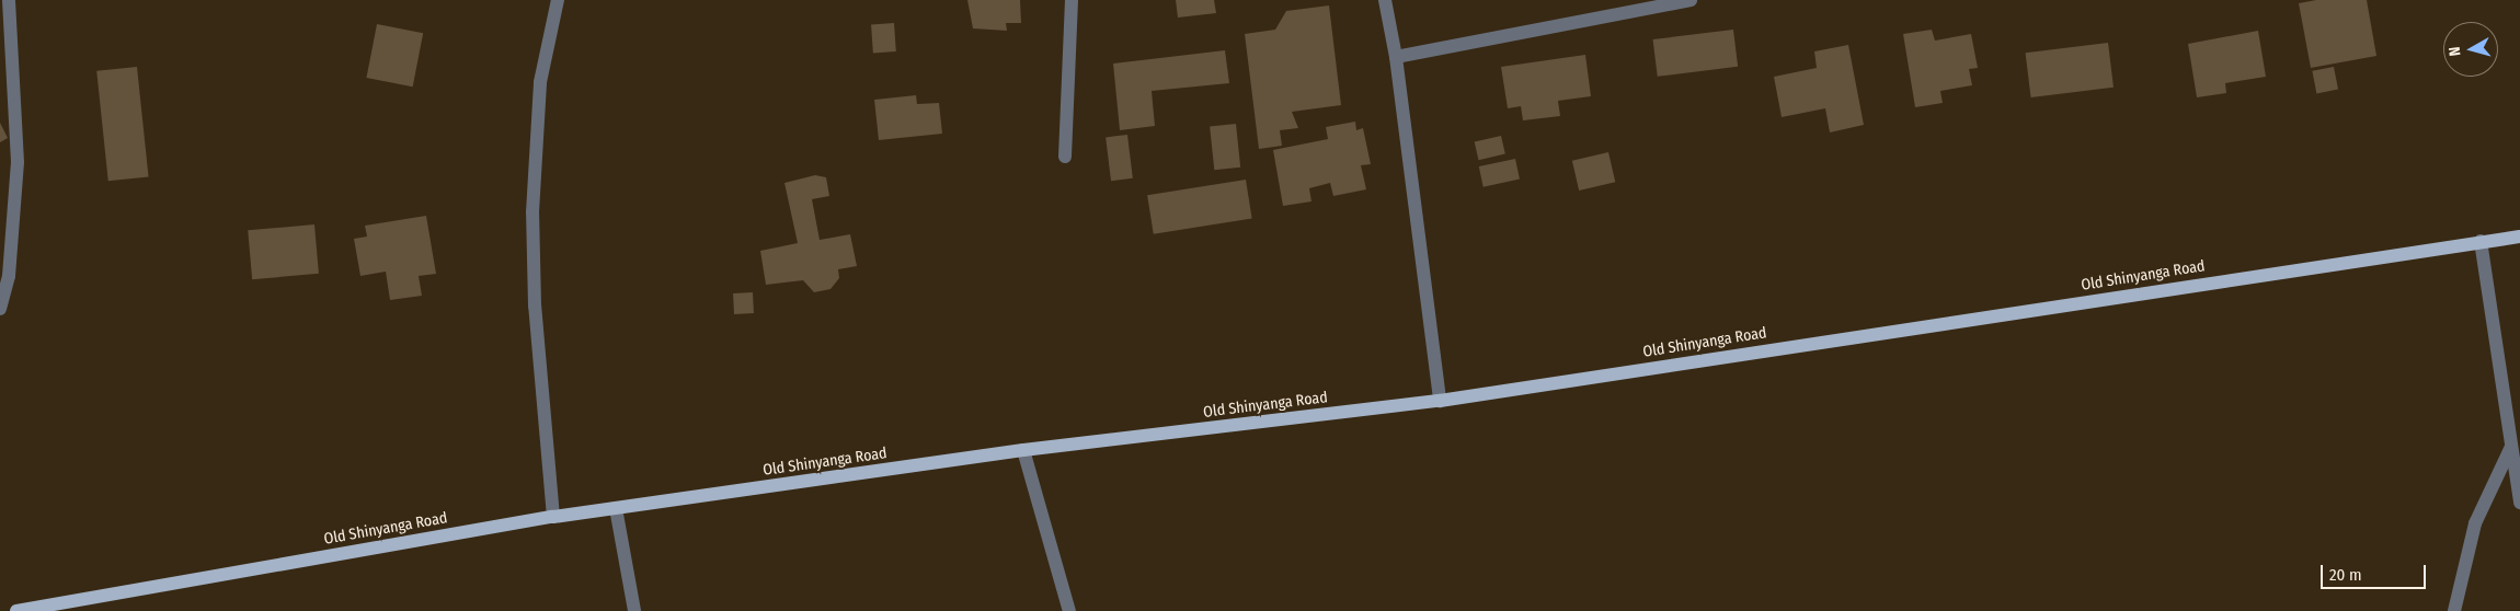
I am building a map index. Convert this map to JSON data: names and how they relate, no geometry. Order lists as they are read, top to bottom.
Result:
{
  "streets": {
    "main road": ["Old Shinyanga Road"]
  },
  "scale_bar": "20 m",
  "north": "left"
}
